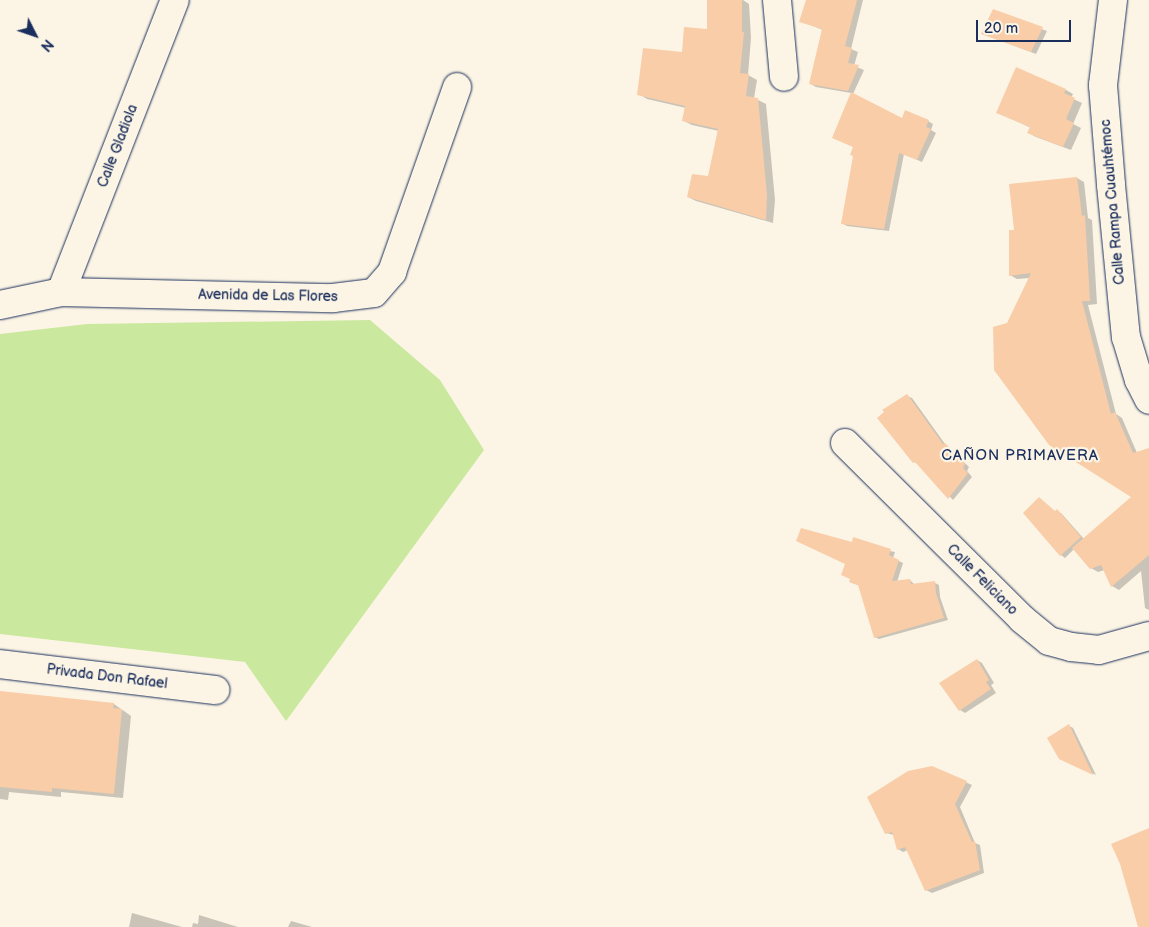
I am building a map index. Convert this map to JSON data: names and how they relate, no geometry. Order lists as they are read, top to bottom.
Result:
{
  "streets": {
    "street": [
      "Calle Gladiola",
      "Calle Rampa Cuauhtémoc",
      "Avenida de Las Flores",
      "Calle Feliciano",
      "Privada Don Rafael"
    ]
  },
  "crossings": [
    ["Calle Gladiola", "Avenida de Las Flores"]
  ],
  "districts": ["CAÑON PRIMAVERA"],
  "scale_bar": "20 m",
  "north": "bottom right"
}
